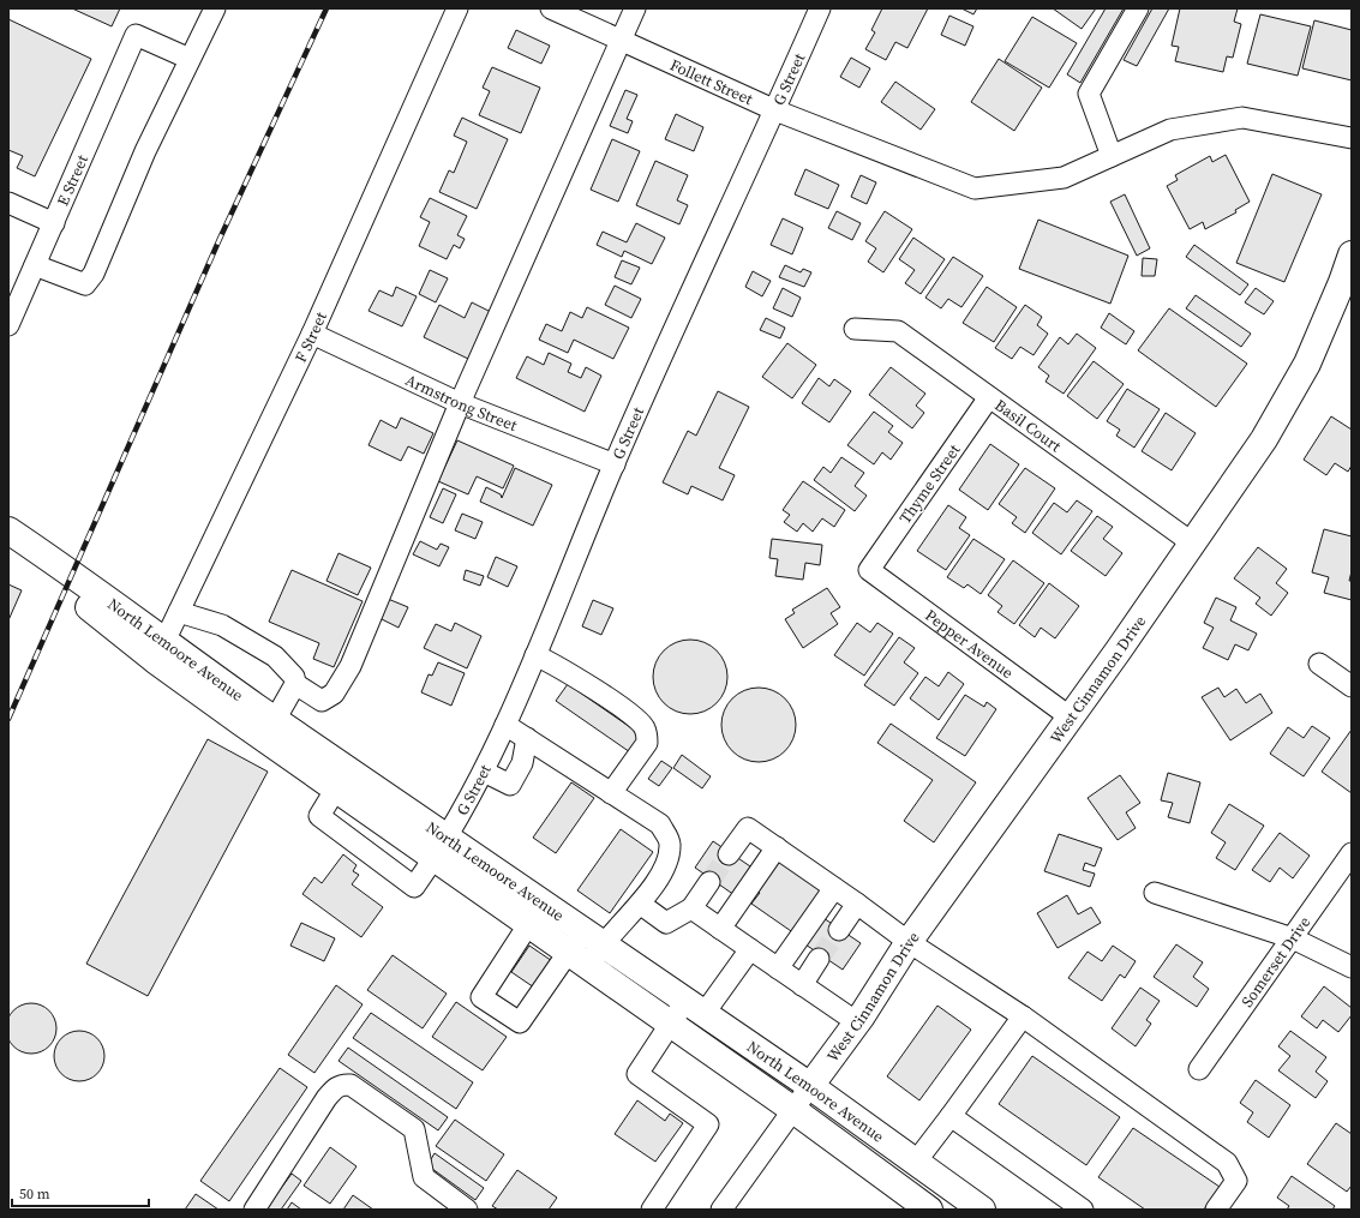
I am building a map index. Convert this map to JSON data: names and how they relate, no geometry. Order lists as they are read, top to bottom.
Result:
{
  "streets": {
    "main road": ["North Lemoore Avenue", "West Cinnamon Drive"],
    "street": [
      "G Street",
      "Follett Street",
      "E Street",
      "F Street",
      "Armstrong Street",
      "Basil Court",
      "Thyme Street",
      "Pepper Avenue",
      "Somerset Drive"
    ]
  },
  "crossings": [
    ["G Street", "Follett Street"],
    ["G Street", "Armstrong Street"],
    ["G Street", "North Lemoore Avenue"],
    ["F Street", "Armstrong Street"],
    ["F Street", "North Lemoore Avenue"],
    ["Basil Court", "Thyme Street"],
    ["Basil Court", "West Cinnamon Drive"],
    ["Thyme Street", "Pepper Avenue"],
    ["Pepper Avenue", "West Cinnamon Drive"],
    ["North Lemoore Avenue", "West Cinnamon Drive"]
  ],
  "scale_bar": "50 m"
}
